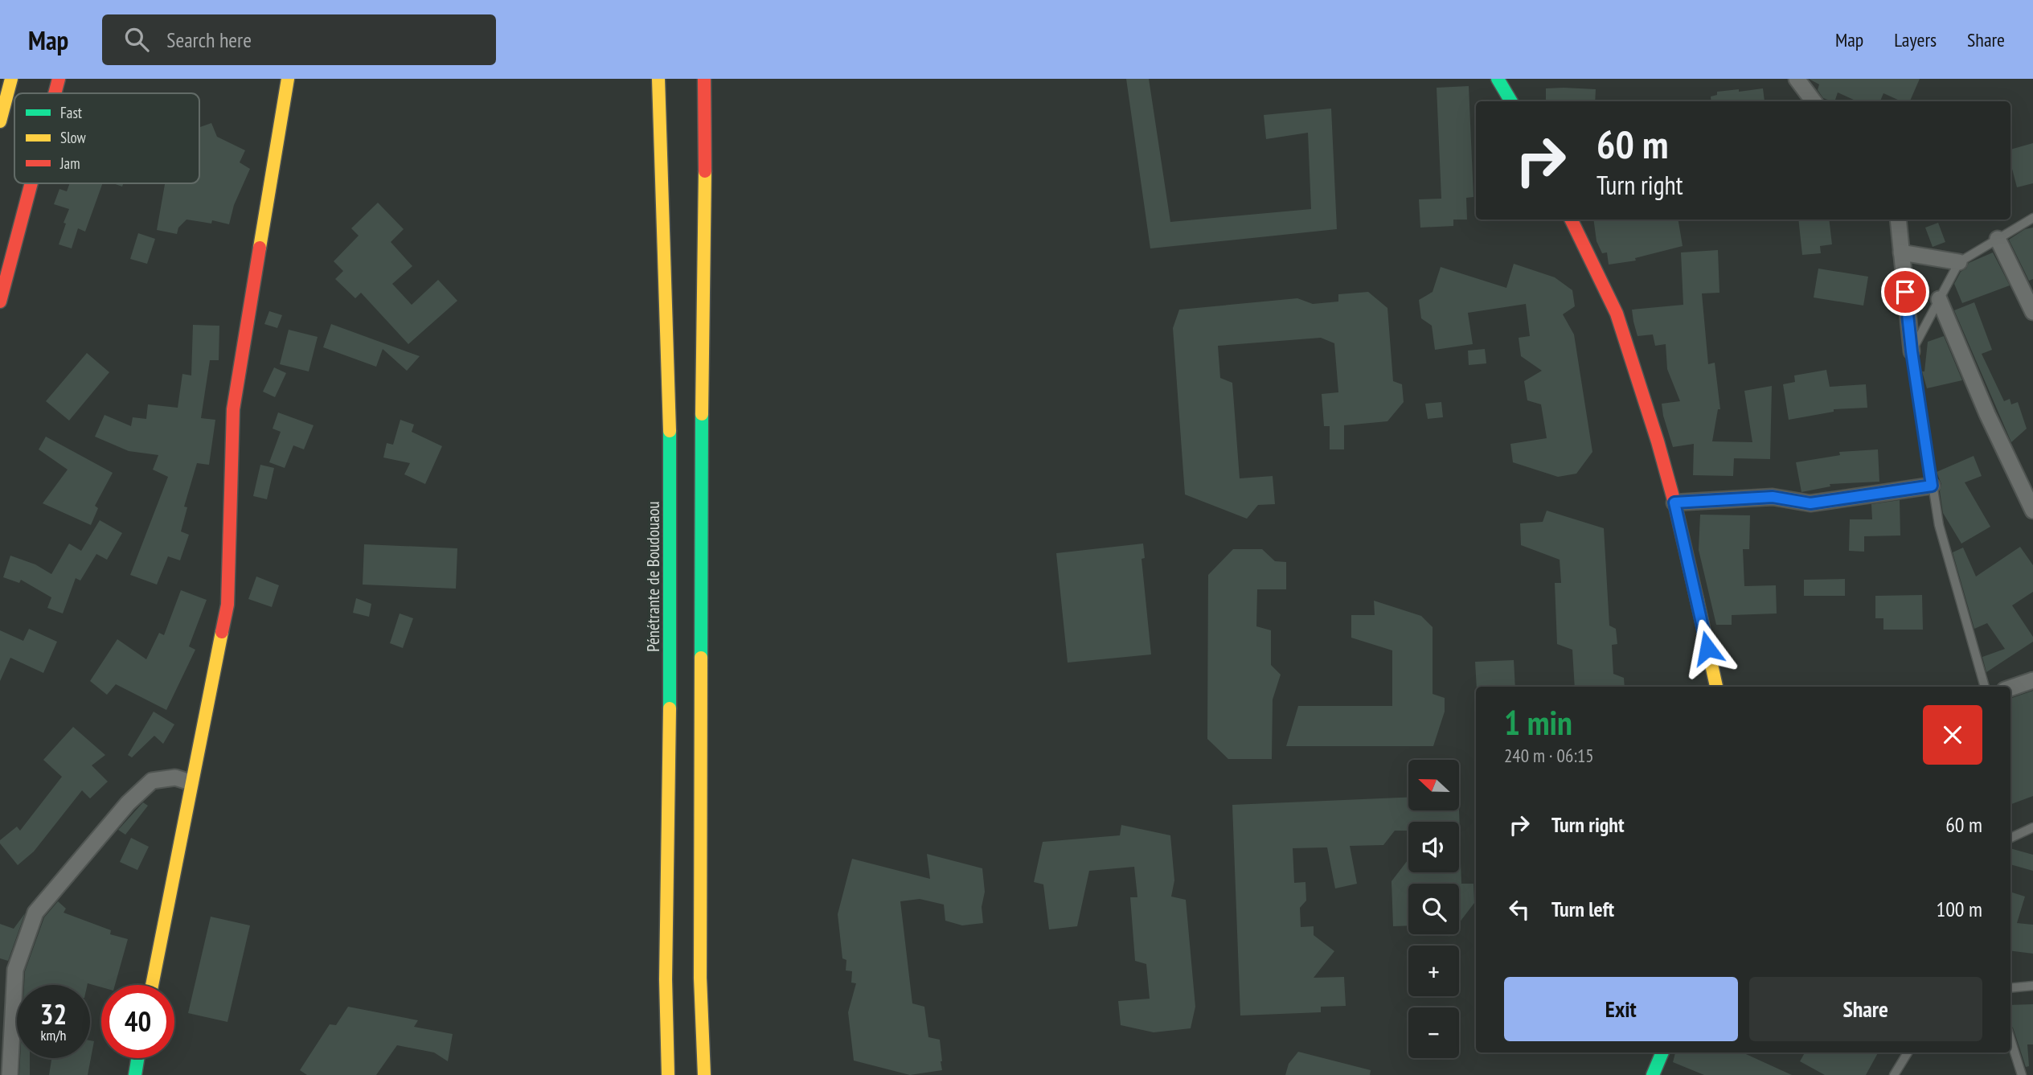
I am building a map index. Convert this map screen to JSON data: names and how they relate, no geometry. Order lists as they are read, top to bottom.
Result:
{
  "streets": {
    "main road": ["Pénétrante de Boudouaou"]
  },
  "legend": ["Fast", "Slow", "Jam"],
  "north": "left",
  "page": {
    "header": "Map",
    "search": "Search here",
    "nav": ["Map", "Layers", "Share"],
    "turn": ["60 m", "Turn right"],
    "heading": ["1 min", "240 m · 06:15"],
    "map_buttons": ["+", "−"],
    "list": [
      {
        "name": "Turn right",
        "value": "60 m"
      },
      {
        "name": "Turn left",
        "value": "100 m"
      }
    ],
    "buttons": ["Exit", "Share"],
    "speed": "32 km/h",
    "limit": "40"
  }
}
